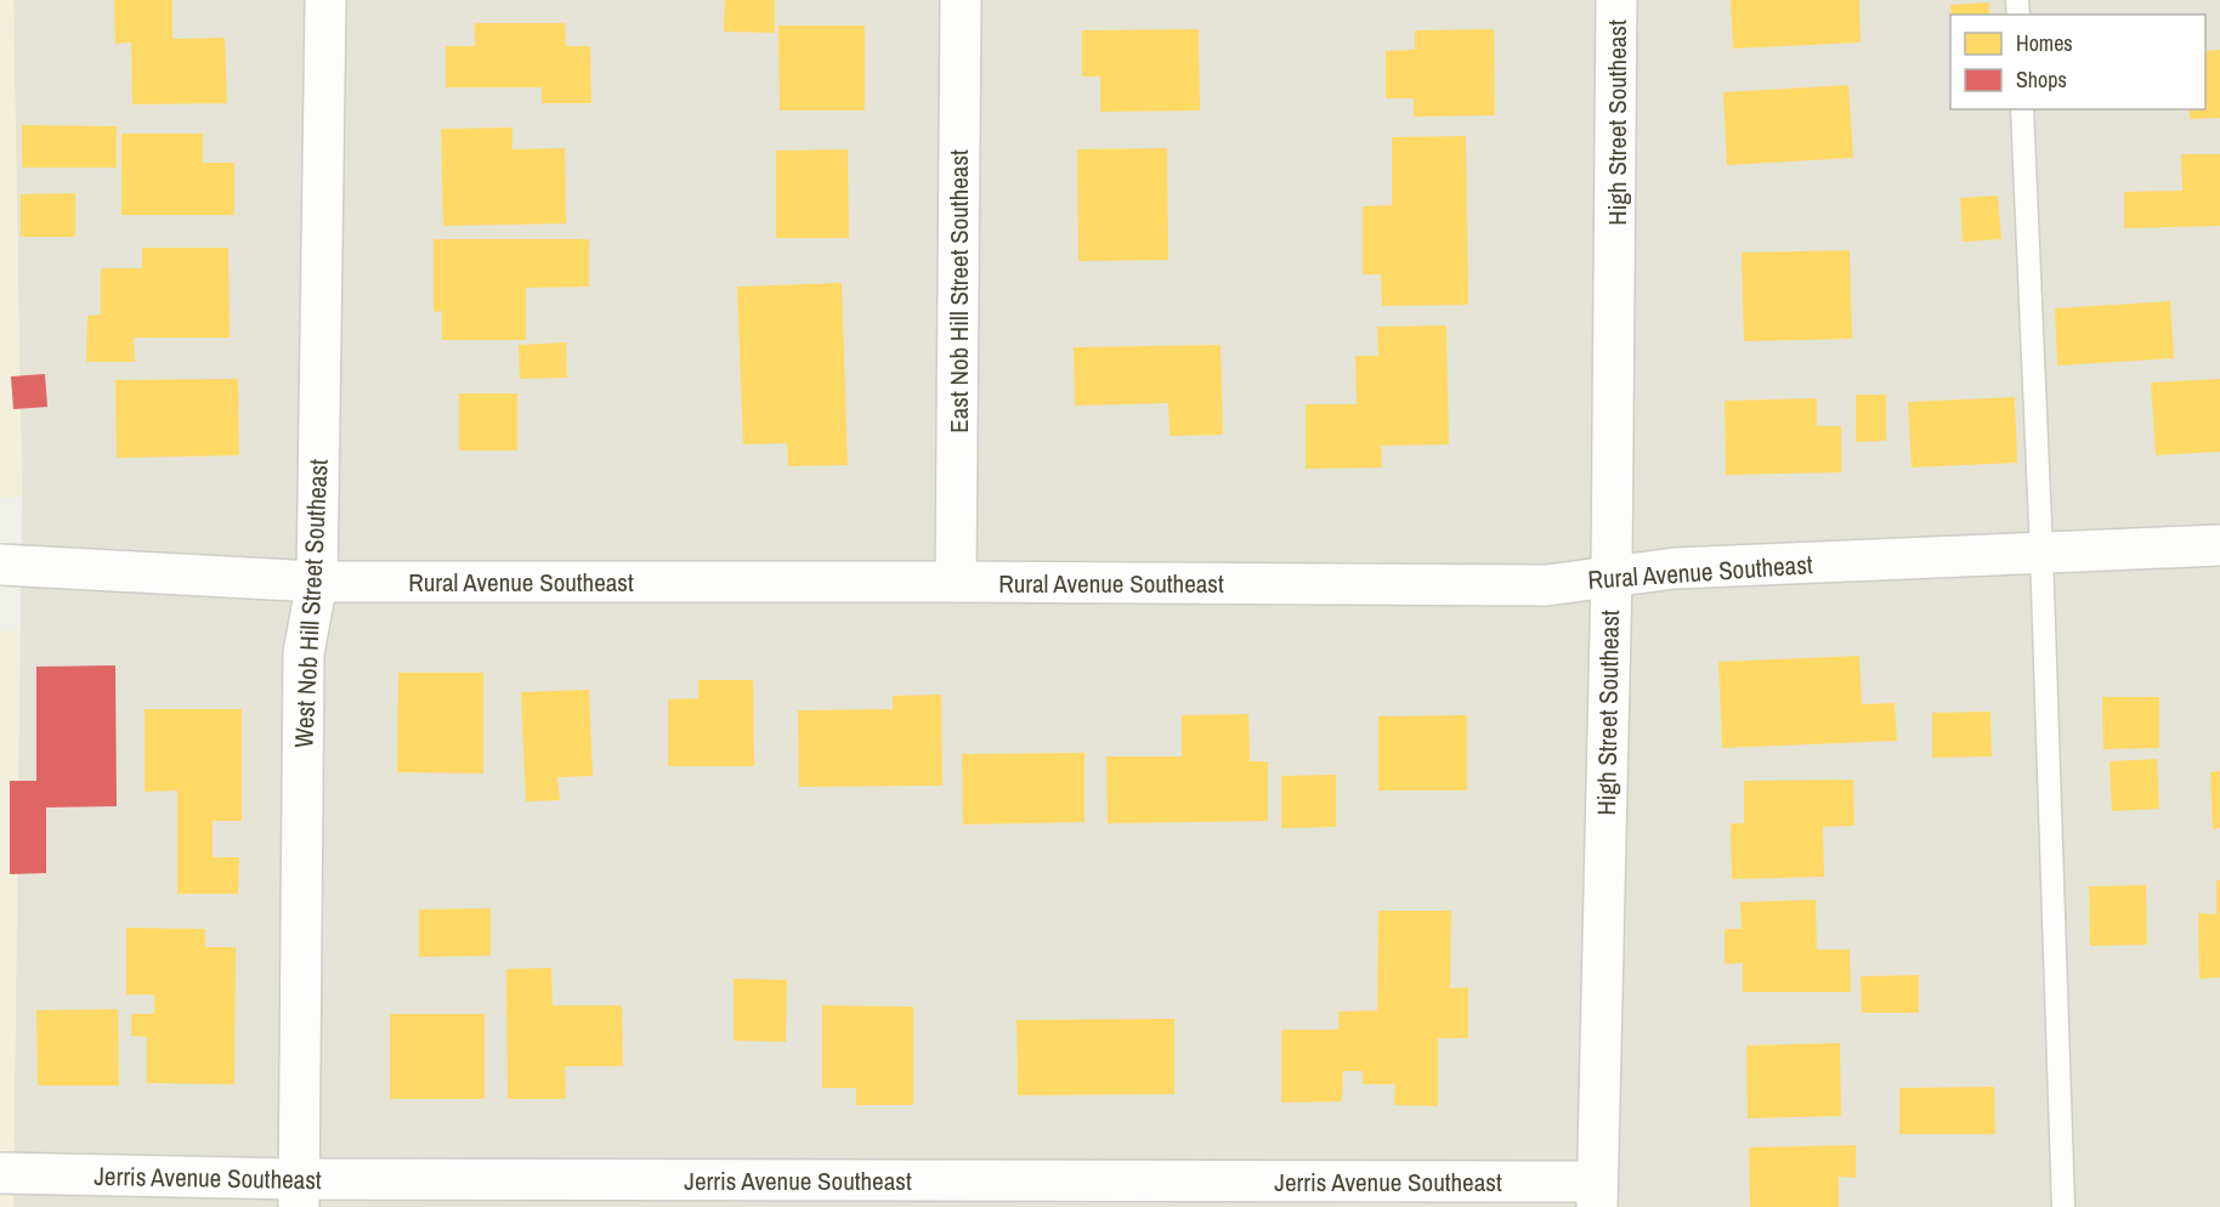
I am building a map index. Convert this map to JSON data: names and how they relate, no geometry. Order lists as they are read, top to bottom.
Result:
{
  "streets": {
    "street": [
      "High Street Southeast",
      "East Nob Hill Street Southeast",
      "Rural Avenue Southeast",
      "West Nob Hill Street Southeast",
      "Jerris Avenue Southeast"
    ]
  },
  "crossings": [
    ["High Street Southeast", "Rural Avenue Southeast"],
    ["High Street Southeast", "Jerris Avenue Southeast"],
    ["East Nob Hill Street Southeast", "Rural Avenue Southeast"],
    ["Rural Avenue Southeast", "West Nob Hill Street Southeast"],
    ["West Nob Hill Street Southeast", "Jerris Avenue Southeast"]
  ],
  "legend": ["Homes", "Shops"]
}
